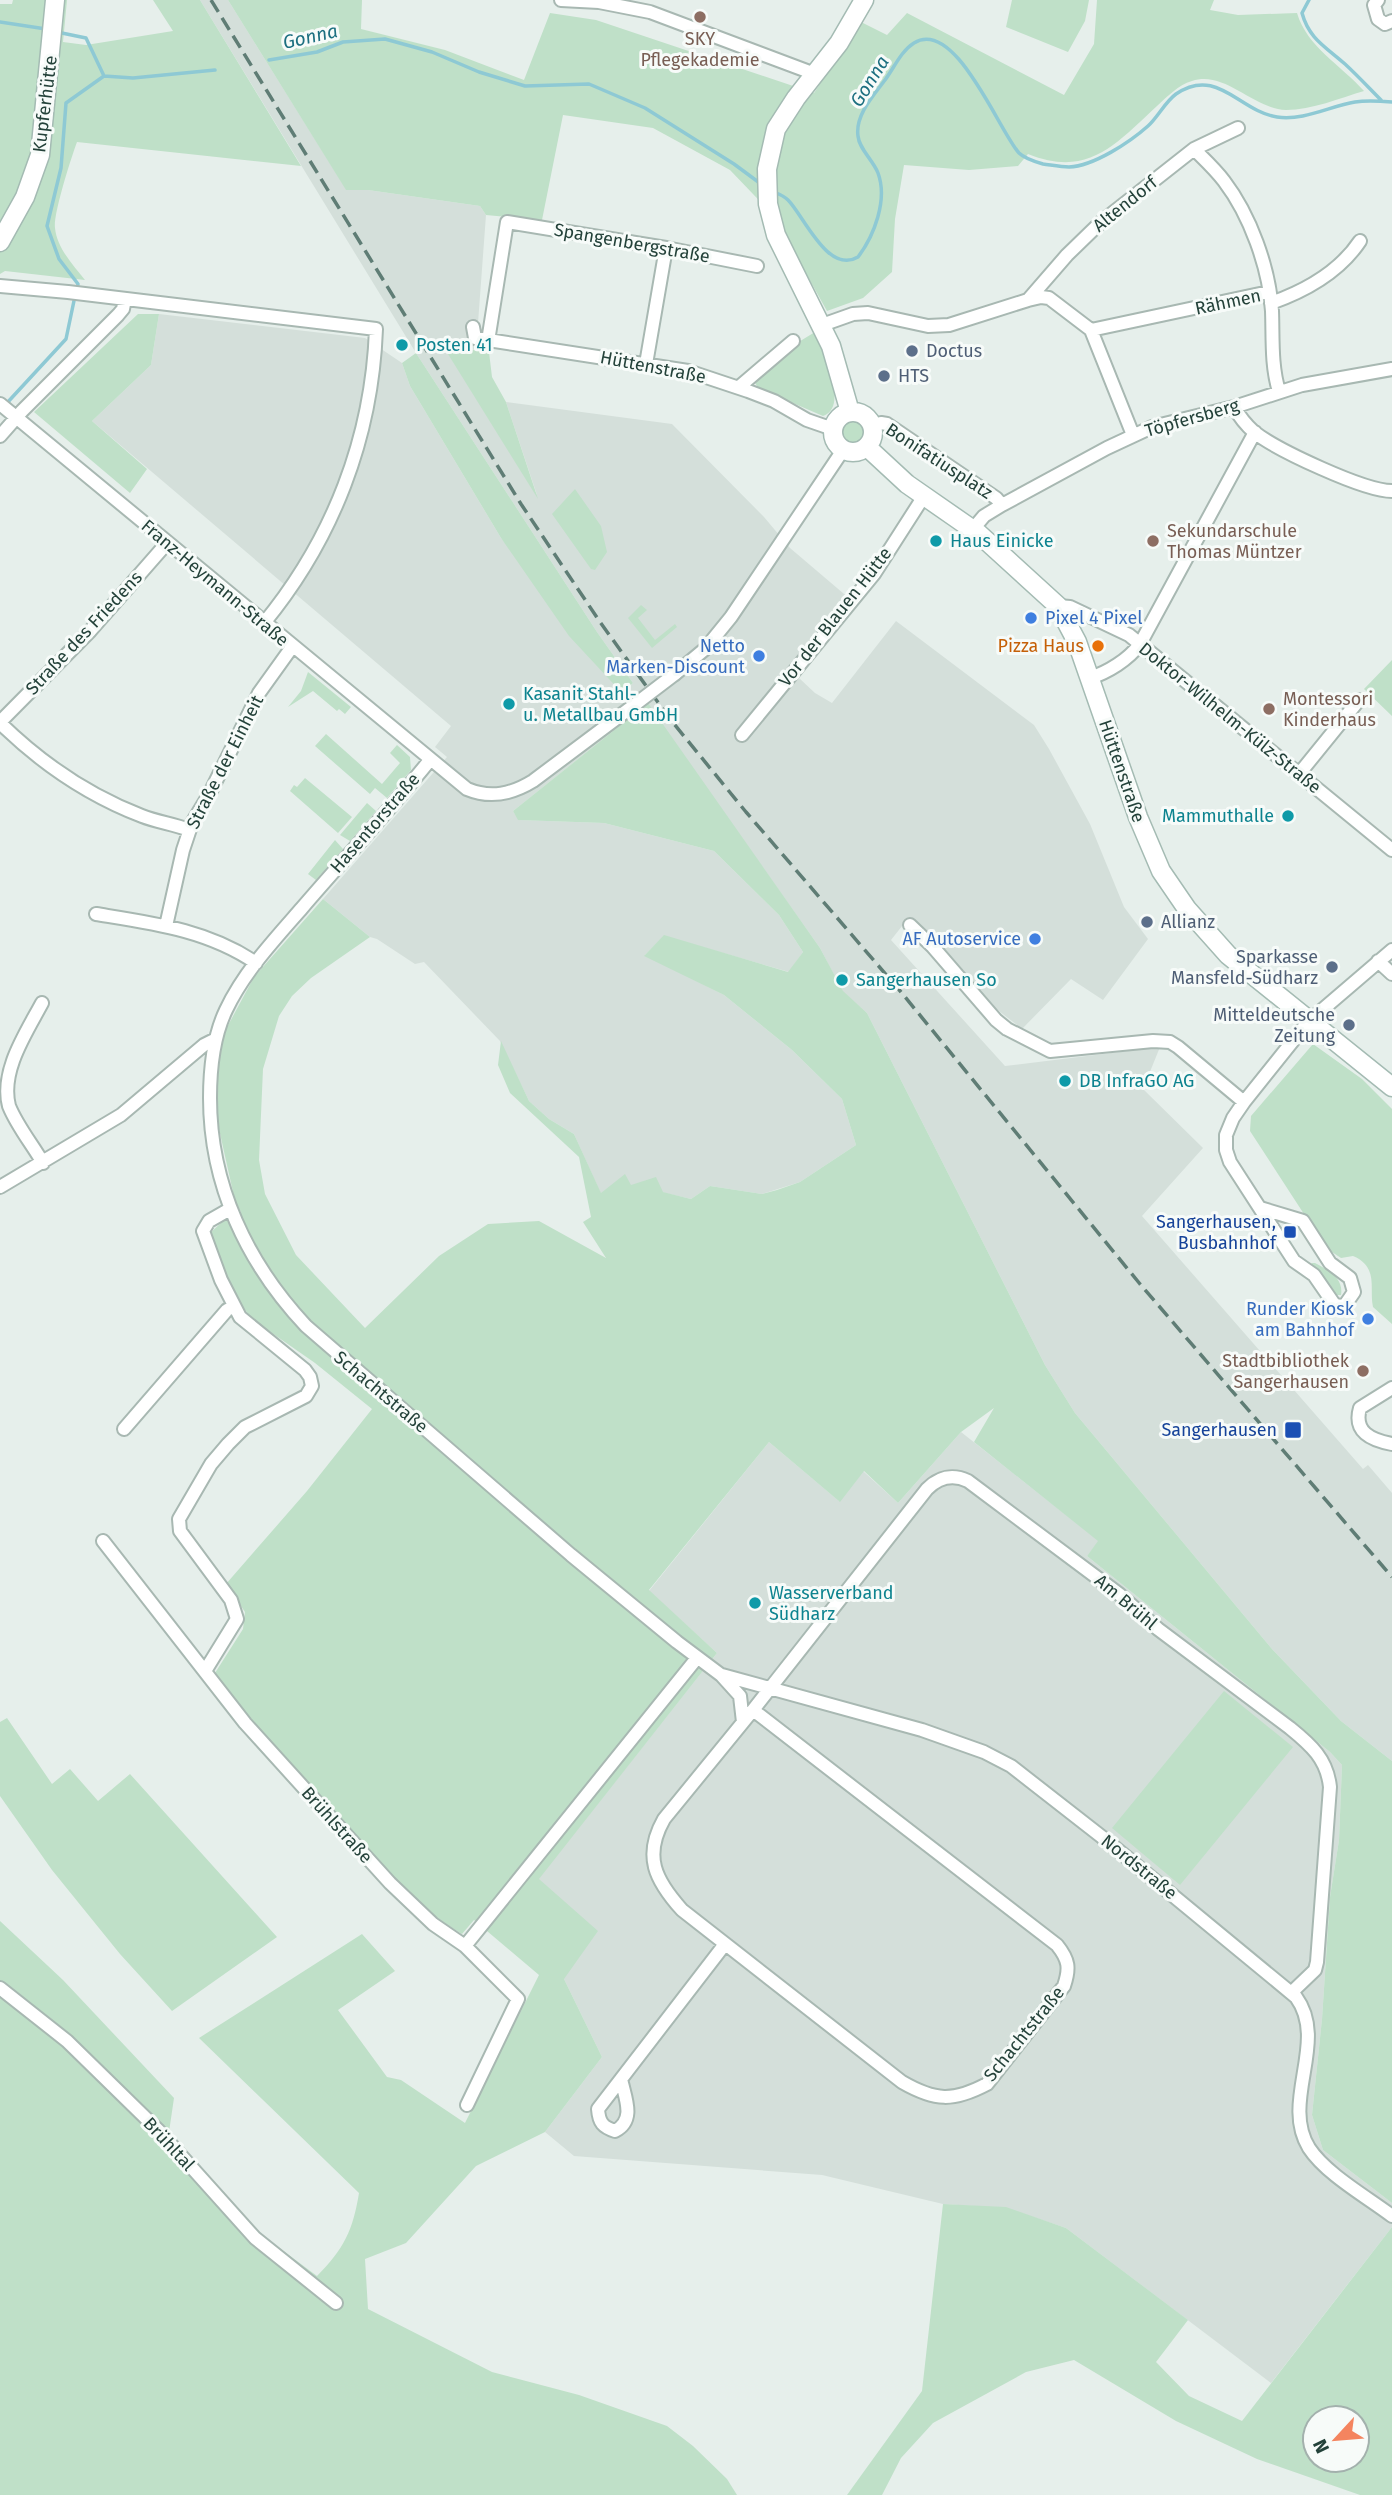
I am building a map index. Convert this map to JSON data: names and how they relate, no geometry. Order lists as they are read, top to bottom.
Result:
{
  "streets": {
    "street": [
      "Kupferhütte",
      "Altendorf",
      "Spangenbergstraße",
      "Rähmen",
      "Hüttenstraße",
      "Töpfersberg",
      "Bonifatiusplatz",
      "Franz-Heymann-Straße",
      "Vor der Blauen Hütte",
      "Straße des Friedens",
      "Doktor-Wilhelm-Külz-Straße",
      "Straße der Einheit",
      "Hasentorstraße",
      "Schachtstraße",
      "Am Brühl",
      "Brühlstraße",
      "Nordstraße",
      "Brühltal"
    ]
  },
  "crossings": [
    ["Spangenbergstraße", "Hüttenstraße"],
    ["Rähmen", "Töpfersberg"],
    ["Hüttenstraße", "Töpfersberg"],
    ["Hüttenstraße", "Bonifatiusplatz"],
    ["Hüttenstraße", "Vor der Blauen Hütte"],
    ["Hüttenstraße", "Doktor-Wilhelm-Külz-Straße"],
    ["Hüttenstraße", "Hasentorstraße"],
    ["Töpfersberg", "Bonifatiusplatz"],
    ["Bonifatiusplatz", "Hasentorstraße"],
    ["Franz-Heymann-Straße", "Straße des Friedens"],
    ["Franz-Heymann-Straße", "Straße der Einheit"],
    ["Franz-Heymann-Straße", "Hasentorstraße"],
    ["Hasentorstraße", "Schachtstraße"],
    ["Schachtstraße", "Am Brühl"],
    ["Schachtstraße", "Nordstraße"],
    ["Am Brühl", "Nordstraße"]
  ],
  "water": ["Gonna"],
  "places": {
    "other": [
      "SKY Pflegekademie",
      "Posten 41",
      "Doctus",
      "HTS",
      "Haus Einicke",
      "Sekundarschule Thomas Müntzer",
      "Pixel 4 Pixel",
      "Pizza Haus",
      "Netto Marken-Discount",
      "Kasanit Stahl- u. Metallbau GmbH",
      "Montessori Kinderhaus",
      "Mammuthalle",
      "Allianz",
      "AF Autoservice",
      "Sparkasse Mansfeld-Südharz",
      "Sangerhausen So",
      "Mitteldeutsche Zeitung",
      "DB InfraGO AG",
      "Runder Kiosk am Bahnhof",
      "Stadtbibliothek Sangerhausen",
      "Wasserverband Südharz"
    ],
    "transit": ["Sangerhausen, Busbahnhof", "Sangerhausen"]
  },
  "north": "bottom left"
}
